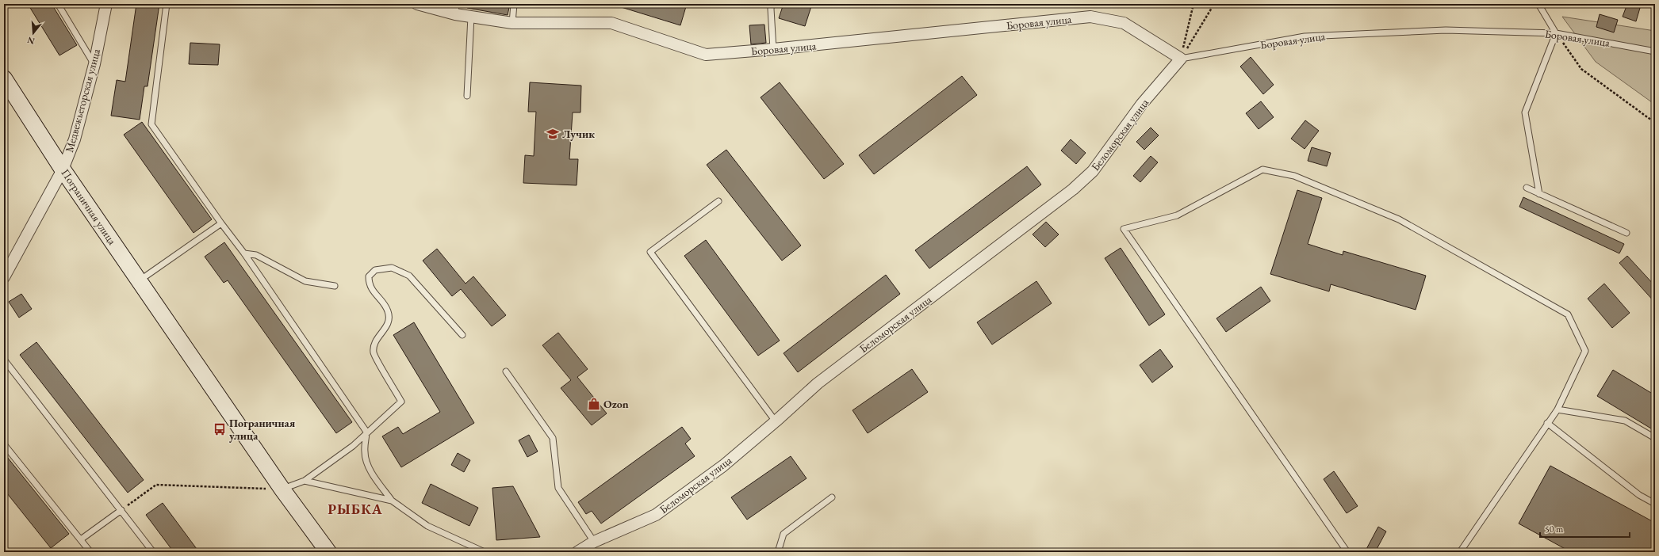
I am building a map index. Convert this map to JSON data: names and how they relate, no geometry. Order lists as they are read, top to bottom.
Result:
{
  "streets": {
    "main road": ["Пограничная улица"],
    "street": ["Боровая улица", "Медвежьегорская улица", "Беломорская улица"]
  },
  "crossings": [
    ["Боровая улица", "Беломорская улица"],
    ["Медвежьегорская улица", "Пограничная улица"]
  ],
  "districts": ["РЫБКА"],
  "places": {
    "school or university": ["Лучик"],
    "shop": ["Ozon"],
    "bus stop": ["Пограничная улица"]
  },
  "scale_bar": "50 m",
  "north": "bottom"
}
